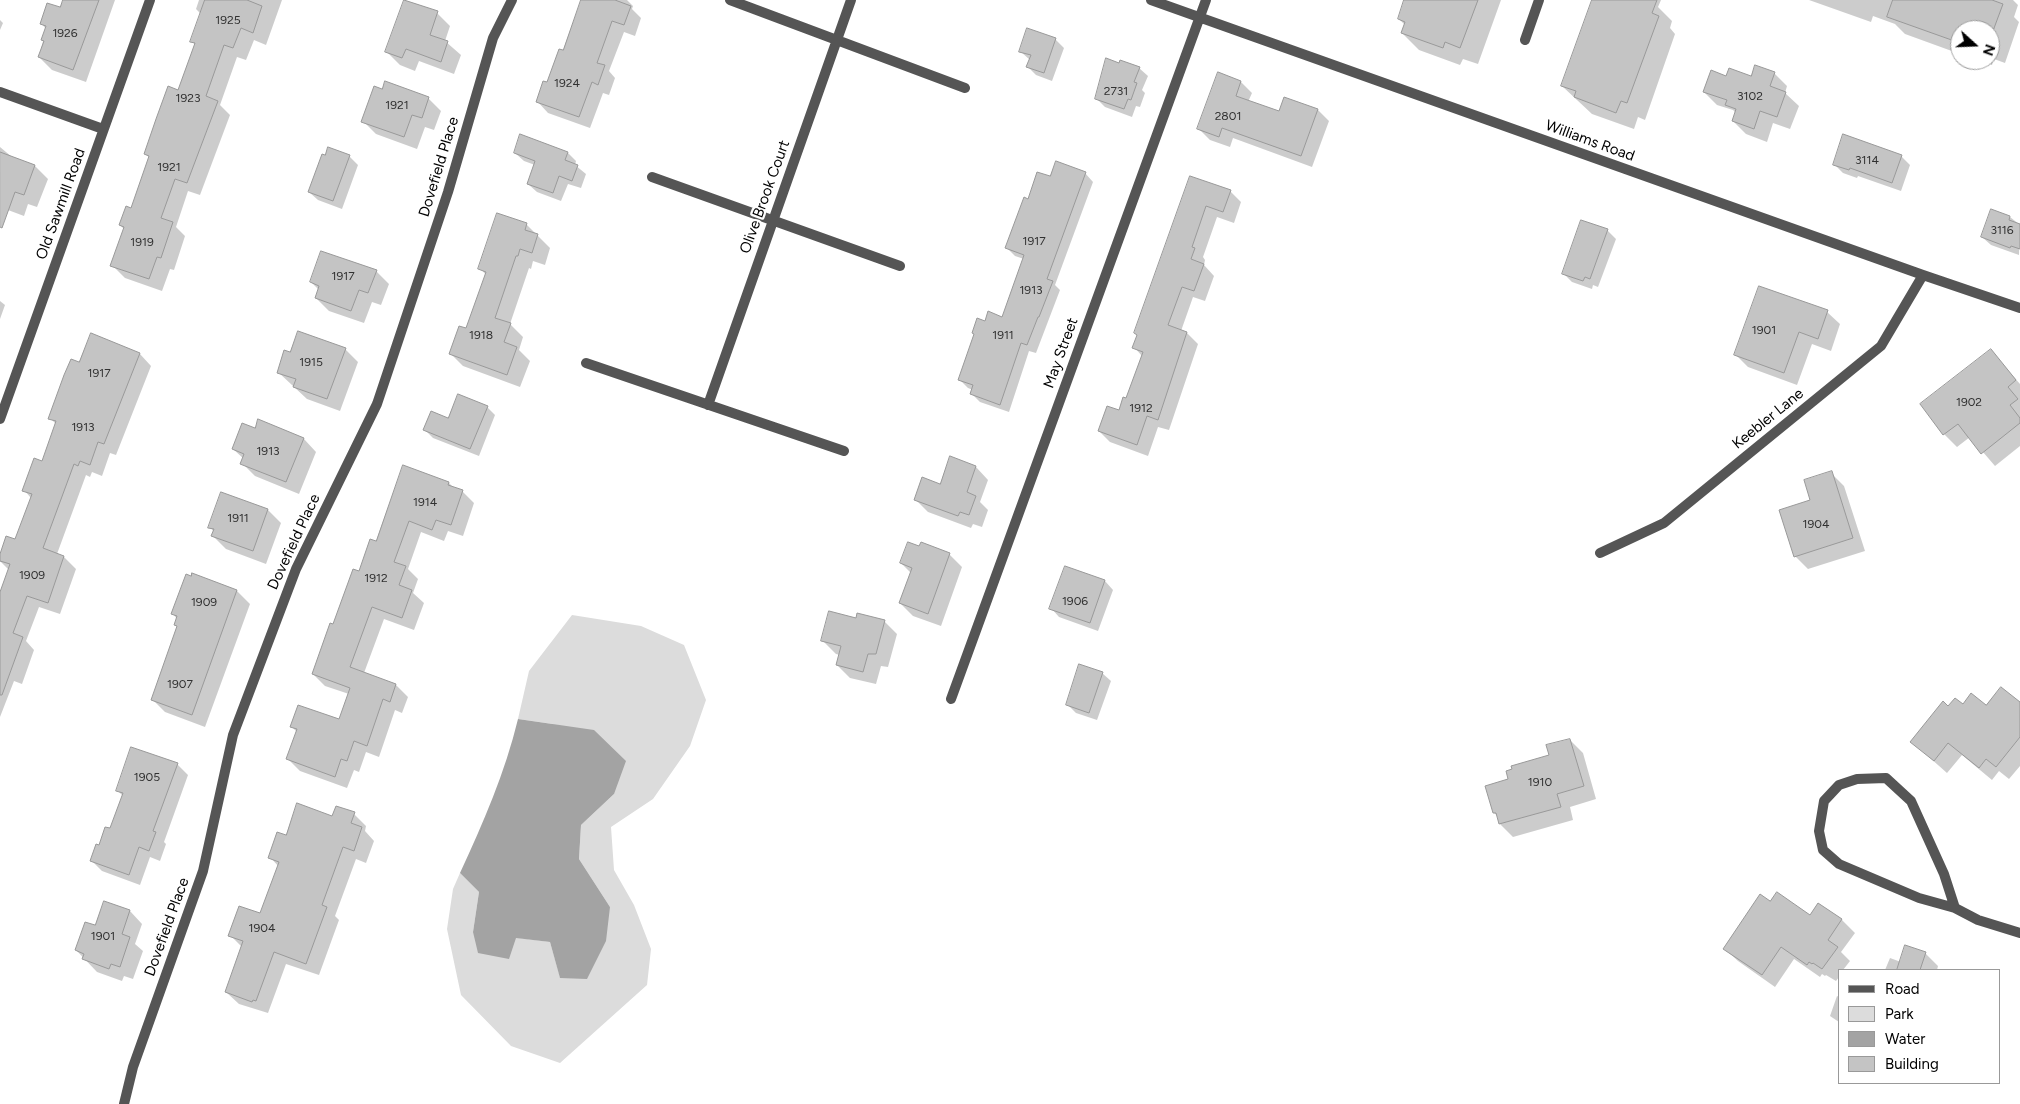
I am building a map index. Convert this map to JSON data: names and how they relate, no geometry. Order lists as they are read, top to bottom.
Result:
{
  "streets": {
    "street": [
      "Williams Road",
      "Dovefield Place",
      "Olive Brook Court",
      "Old Sawmill Road",
      "May Street",
      "Keebler Lane"
    ]
  },
  "crossings": [
    ["Williams Road", "May Street"],
    ["Williams Road", "Keebler Lane"]
  ],
  "house_numbers": [
    "1925",
    "1926",
    "1924",
    "2731",
    "3102",
    "1923",
    "1921",
    "2801",
    "3114",
    "1921",
    "3116",
    "1917",
    "1919",
    "1917",
    "1913",
    "1901",
    "1918",
    "1911",
    "1915",
    "1917",
    "1902",
    "1912",
    "1913",
    "1913",
    "1914",
    "1911",
    "1904",
    "1909",
    "1912",
    "1906",
    "1909",
    "1907",
    "1905",
    "1910",
    "1904",
    "1901"
  ],
  "legend": [
    "Road",
    "Park",
    "Water",
    "Building"
  ],
  "north": "right"
}
